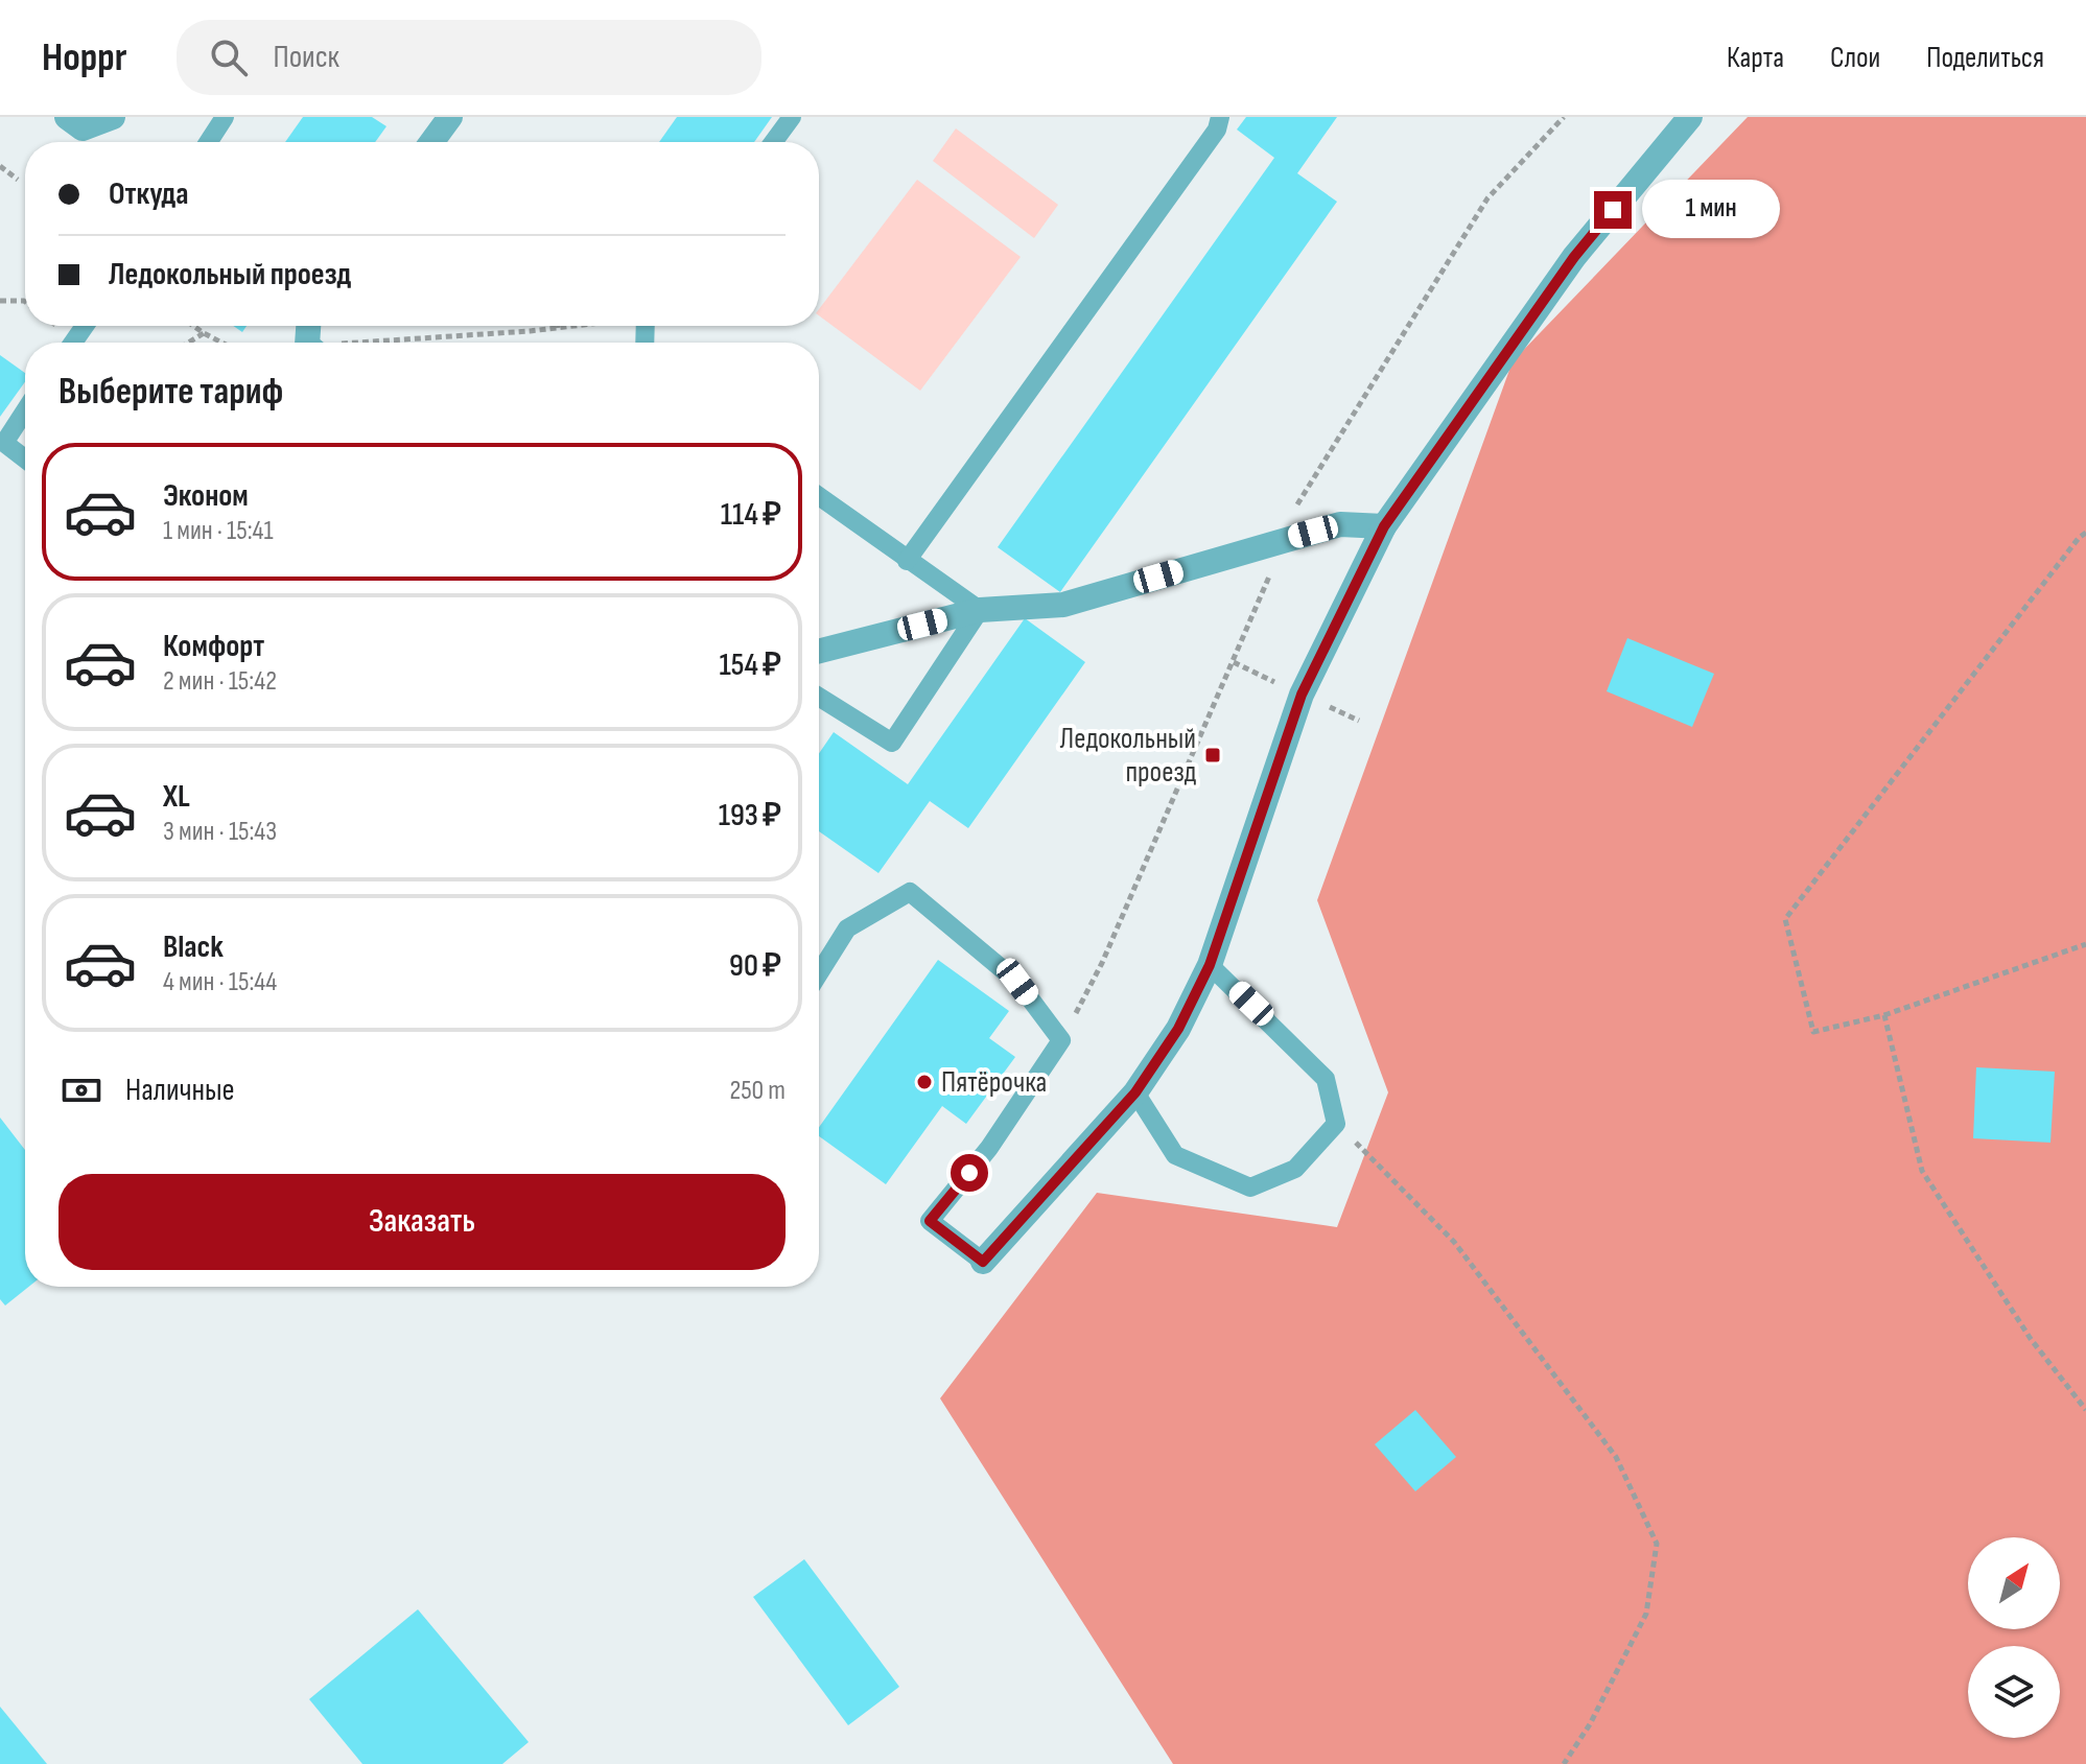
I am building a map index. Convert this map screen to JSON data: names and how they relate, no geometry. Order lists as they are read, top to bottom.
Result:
{
  "places": {
    "transit": ["Ледокольный проезд"],
    "other": ["Пятёрочка"]
  },
  "north": "top right",
  "page": {
    "header": "Hoppr",
    "search": "Поиск",
    "nav": ["Карта", "Слои", "Поделиться"],
    "banner": ["Откуда", "Ледокольный проезд"],
    "bubble": "1 мин",
    "heading": "Выберите тариф",
    "list": [
      {
        "name": "Эконом",
        "note": "1 мин · 15:41",
        "value": "114 ₽"
      },
      {
        "name": "Комфорт",
        "note": "2 мин · 15:42",
        "value": "154 ₽"
      },
      {
        "name": "XL",
        "note": "3 мин · 15:43",
        "value": "193 ₽"
      },
      {
        "name": "Black",
        "note": "4 мин · 15:44",
        "value": "90 ₽"
      }
    ],
    "pay": ["Наличные", "250 m"],
    "buttons": "Заказать"
  }
}
